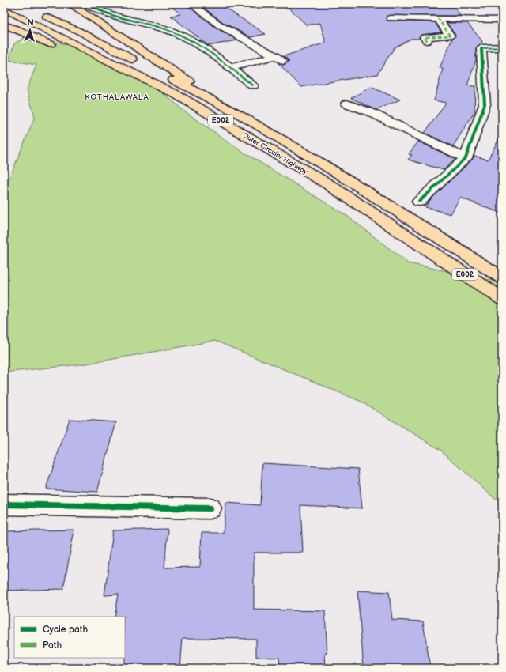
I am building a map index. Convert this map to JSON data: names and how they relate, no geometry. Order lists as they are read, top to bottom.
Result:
{
  "streets": {
    "highway": ["E002", "Outer Circular Highway"]
  },
  "districts": ["KOTHALAWALA"],
  "legend": ["Cycle path", "Path"],
  "north": "top"
}
